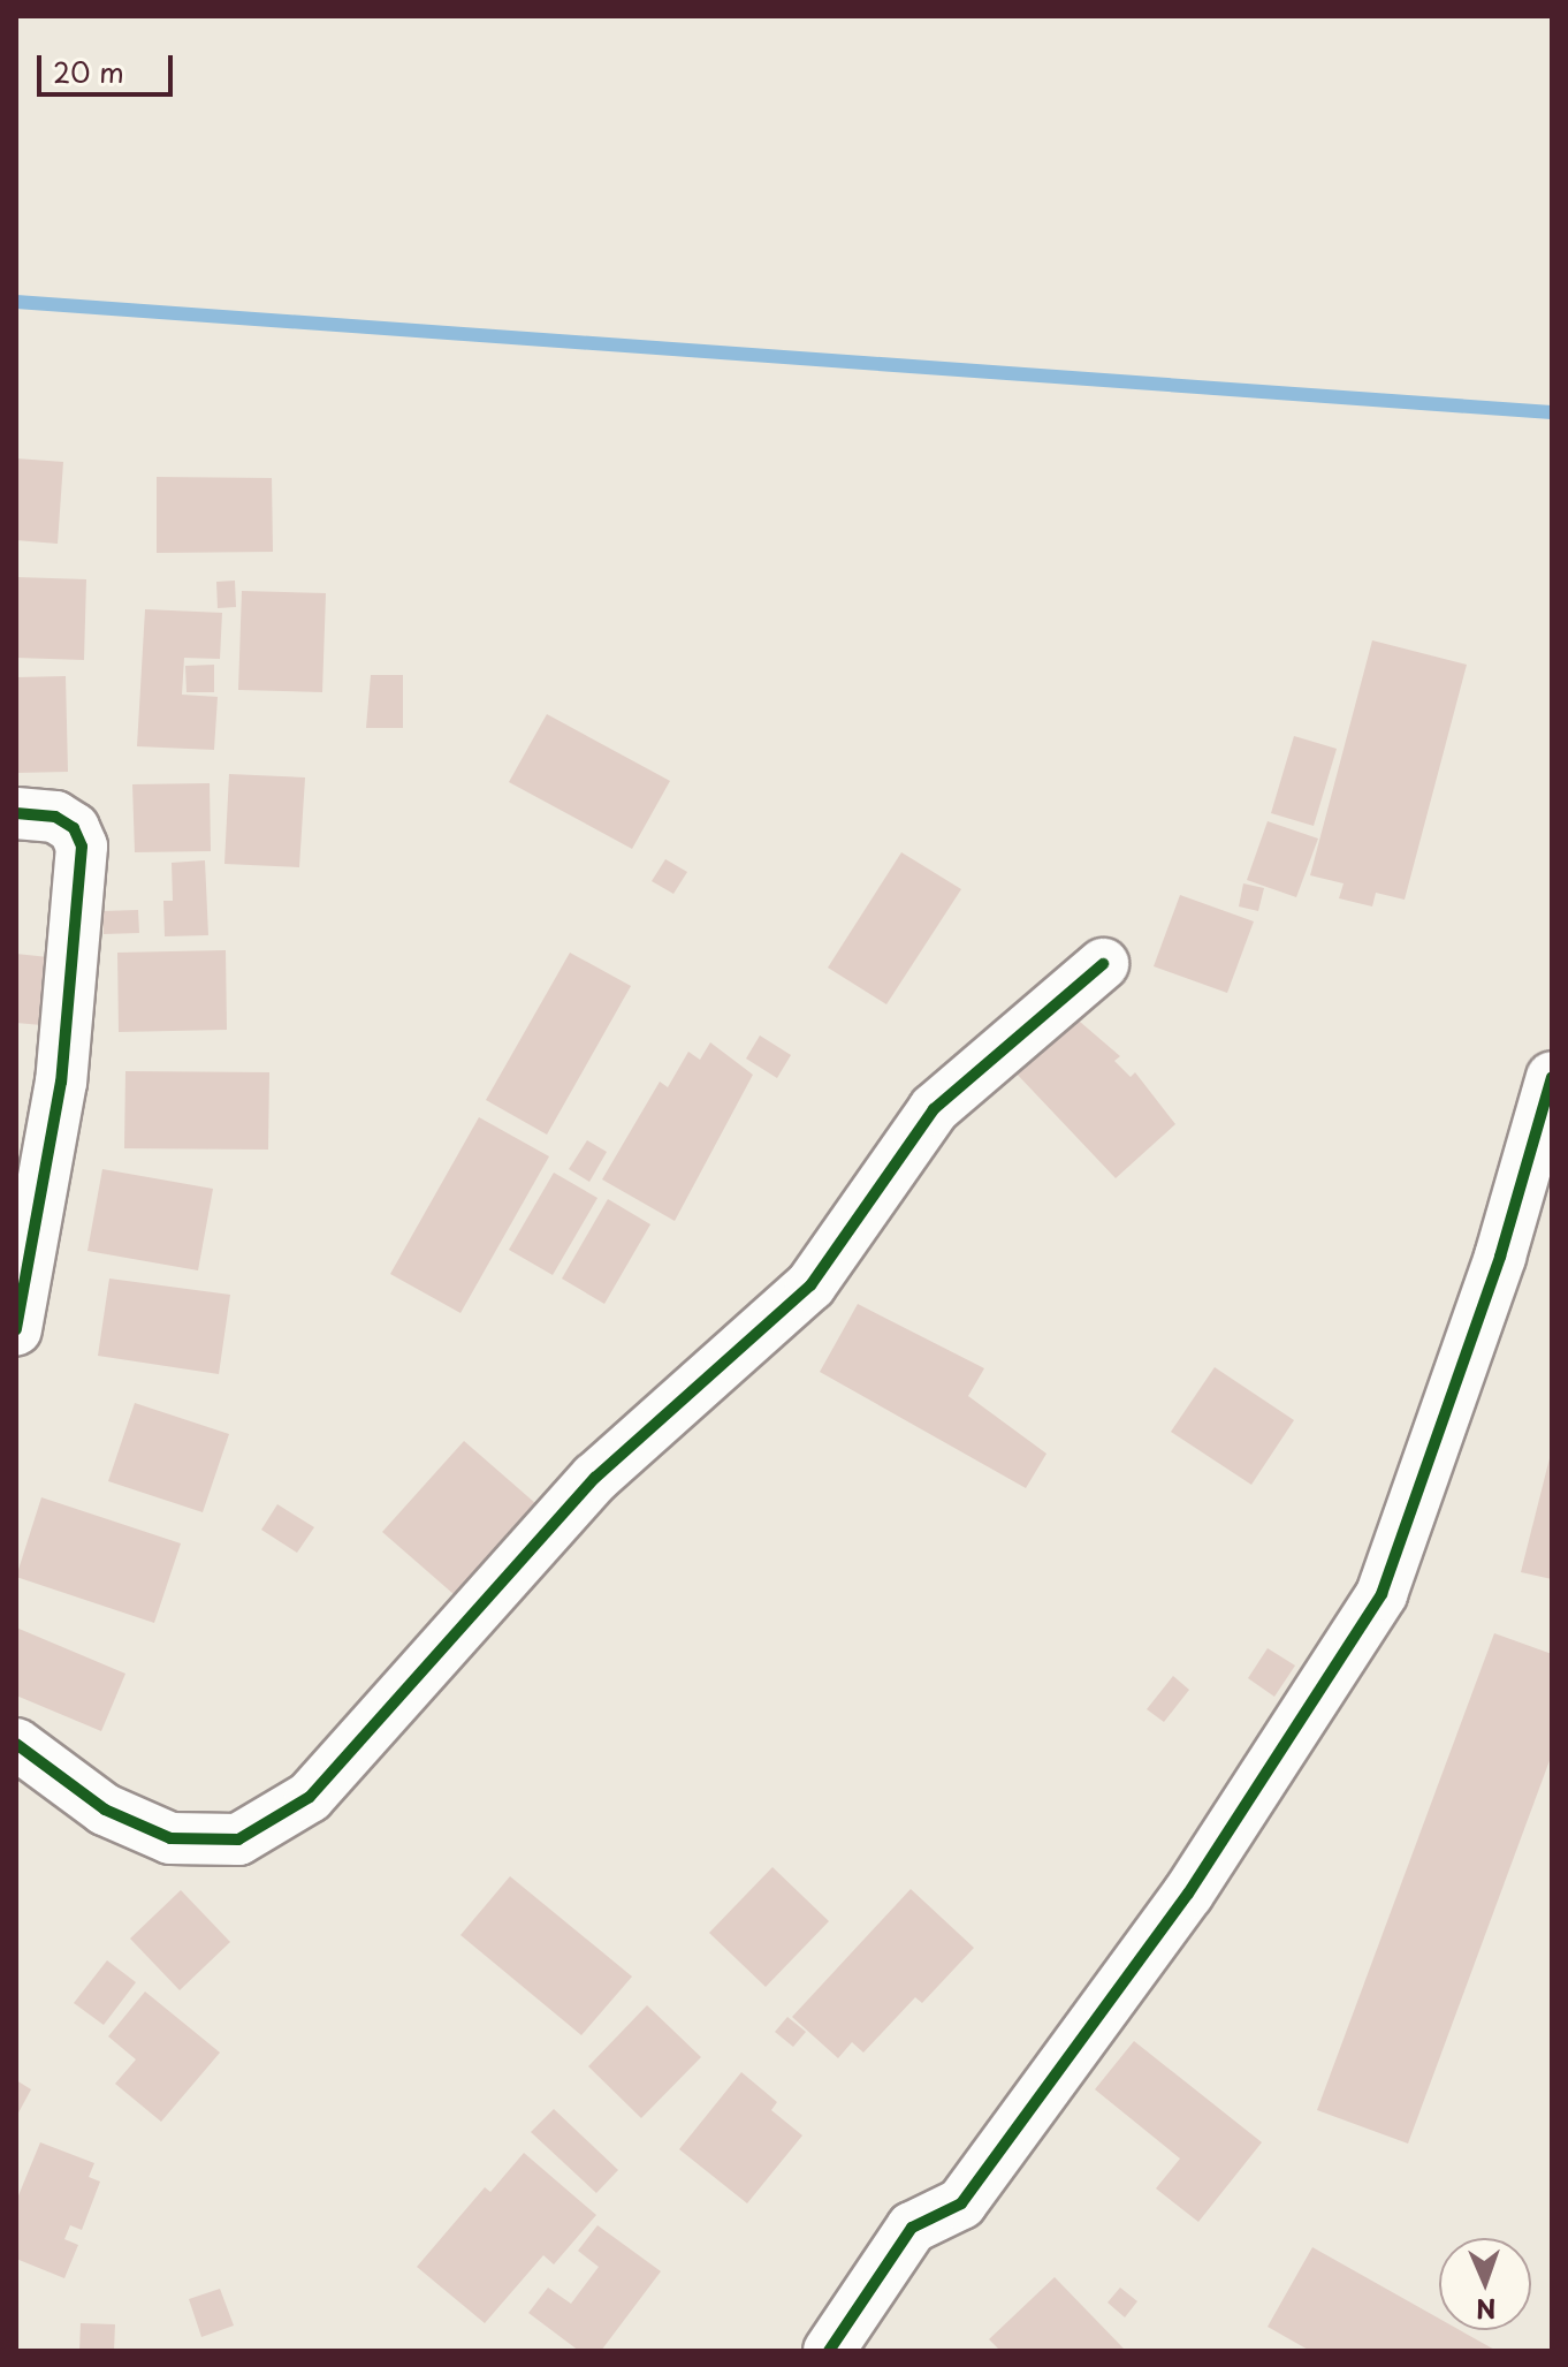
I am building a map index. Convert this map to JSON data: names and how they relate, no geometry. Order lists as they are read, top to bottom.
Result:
{
  "scale_bar": "20 m",
  "north": "bottom"
}
